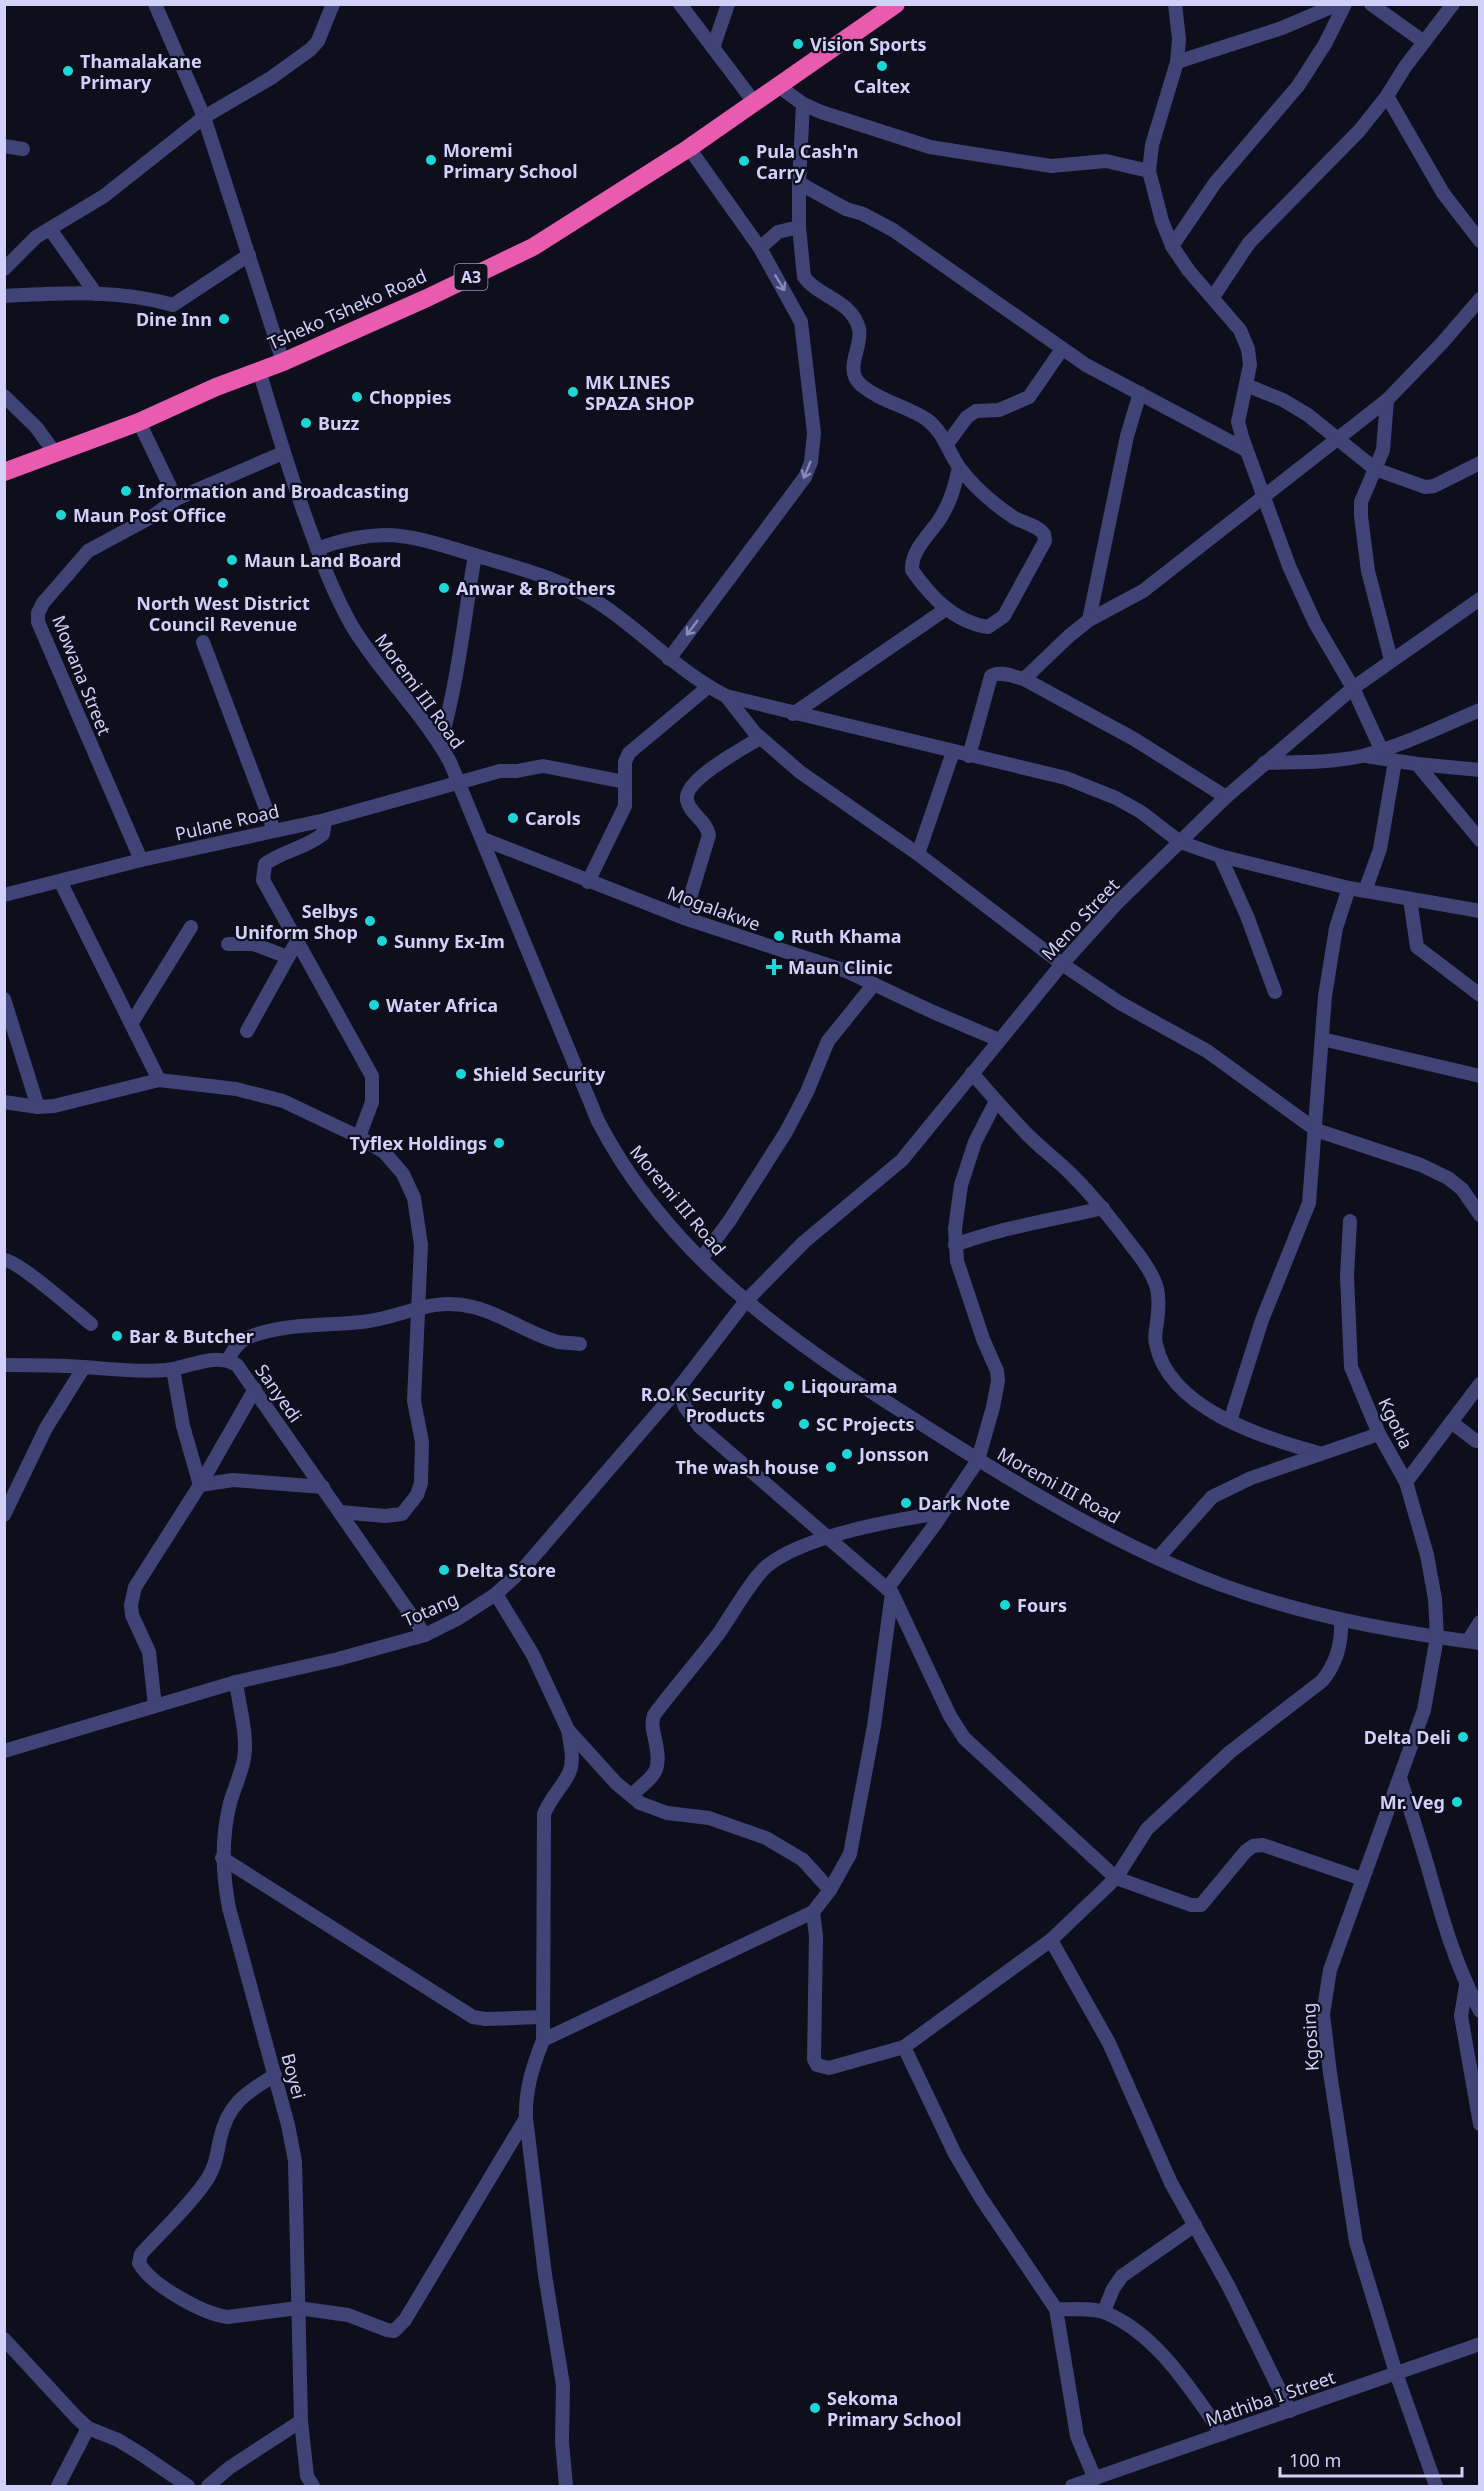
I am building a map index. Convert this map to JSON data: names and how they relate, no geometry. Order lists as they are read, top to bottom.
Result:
{
  "streets": {
    "highway": ["A3", "Tsheko Tsheko Road"],
    "street": [
      "Mowana Street",
      "Moremi III Road",
      "Pulane Road",
      "Mogalakwe",
      "Meno Street",
      "Sanyedi",
      "Kgotla",
      "Totang",
      "Kgosing",
      "Boyei",
      "Mathiba I Street"
    ]
  },
  "crossings": [
    ["Tsheko Tsheko Road", "Moremi III Road"],
    ["Mowana Street", "Moremi III Road"],
    ["Mowana Street", "Pulane Road"],
    ["Moremi III Road", "Pulane Road"],
    ["Moremi III Road", "Mogalakwe"],
    ["Moremi III Road", "Meno Street"],
    ["Moremi III Road", "Kgotla"],
    ["Moremi III Road", "Totang"],
    ["Moremi III Road", "Kgosing"],
    ["Mogalakwe", "Meno Street"],
    ["Meno Street", "Totang"],
    ["Sanyedi", "Totang"],
    ["Kgotla", "Kgosing"],
    ["Totang", "Boyei"],
    ["Kgosing", "Mathiba I Street"]
  ],
  "places": {
    "other": [
      "Vision Sports",
      "Caltex",
      "Thamalakane Primary",
      "Moremi Primary School",
      "Pula Cash'n Carry",
      "Dine Inn",
      "MK LINES SPAZA SHOP",
      "Choppies",
      "Buzz",
      "Information and Broadcasting",
      "Maun Post Office",
      "Maun Land Board",
      "North West District Council Revenue",
      "Anwar & Brothers",
      "Carols",
      "Selbys Uniform Shop",
      "Ruth Khama",
      "Sunny Ex-Im",
      "Water Africa",
      "Shield Security",
      "Tyflex Holdings",
      "Bar & Butcher",
      "Liqourama",
      "R.O.K Security Products",
      "SC Projects",
      "Jonsson",
      "The wash house",
      "Dark Note",
      "Delta Store",
      "Fours",
      "Delta Deli",
      "Mr. Veg",
      "Sekoma Primary School"
    ],
    "health": ["Maun Clinic"]
  },
  "scale_bar": "100 m"
}
